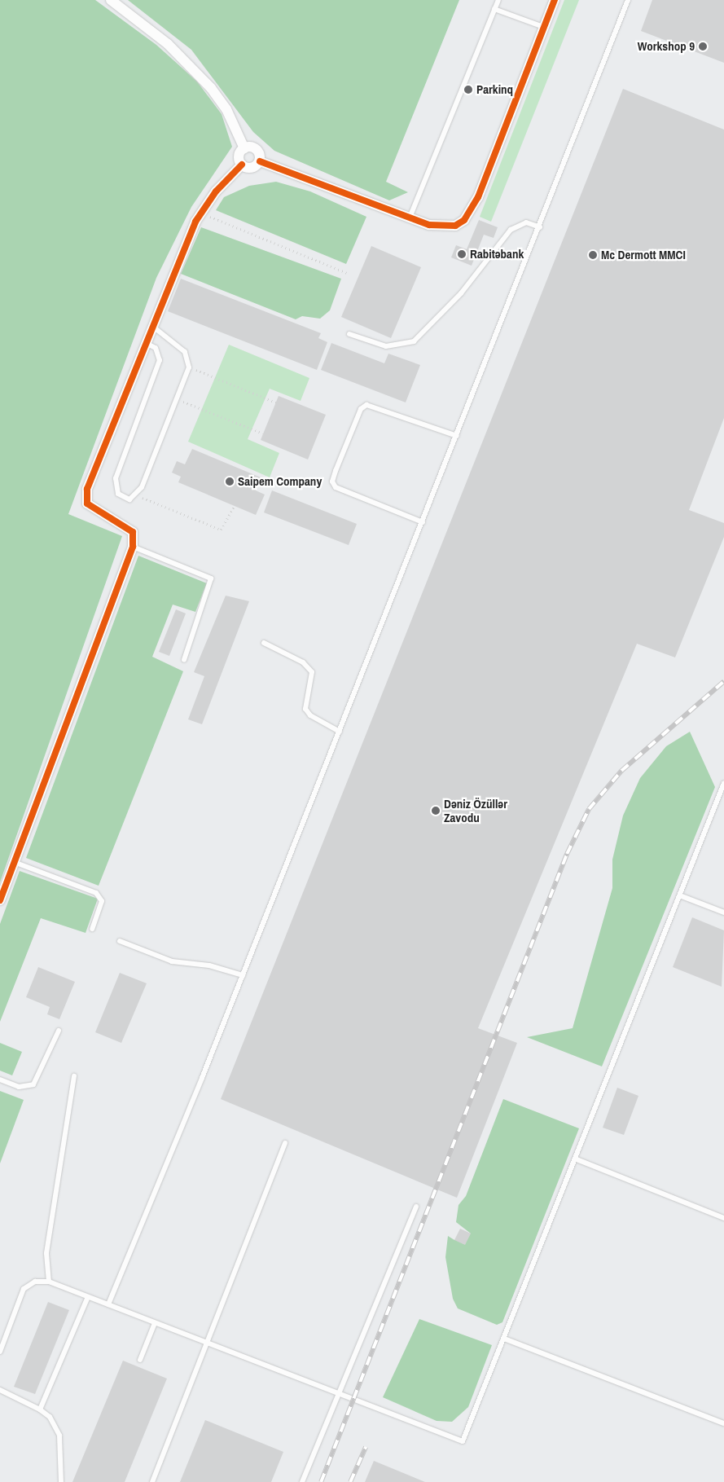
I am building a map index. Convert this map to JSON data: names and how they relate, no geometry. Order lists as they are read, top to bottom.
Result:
{
  "places": [
    "Workshop 9",
    "Parkinq",
    "Rabitəbank",
    "Mc Dermott MMCI",
    "Saipem Company",
    "Dəniz Özüllər Zavodu"
  ]
}
